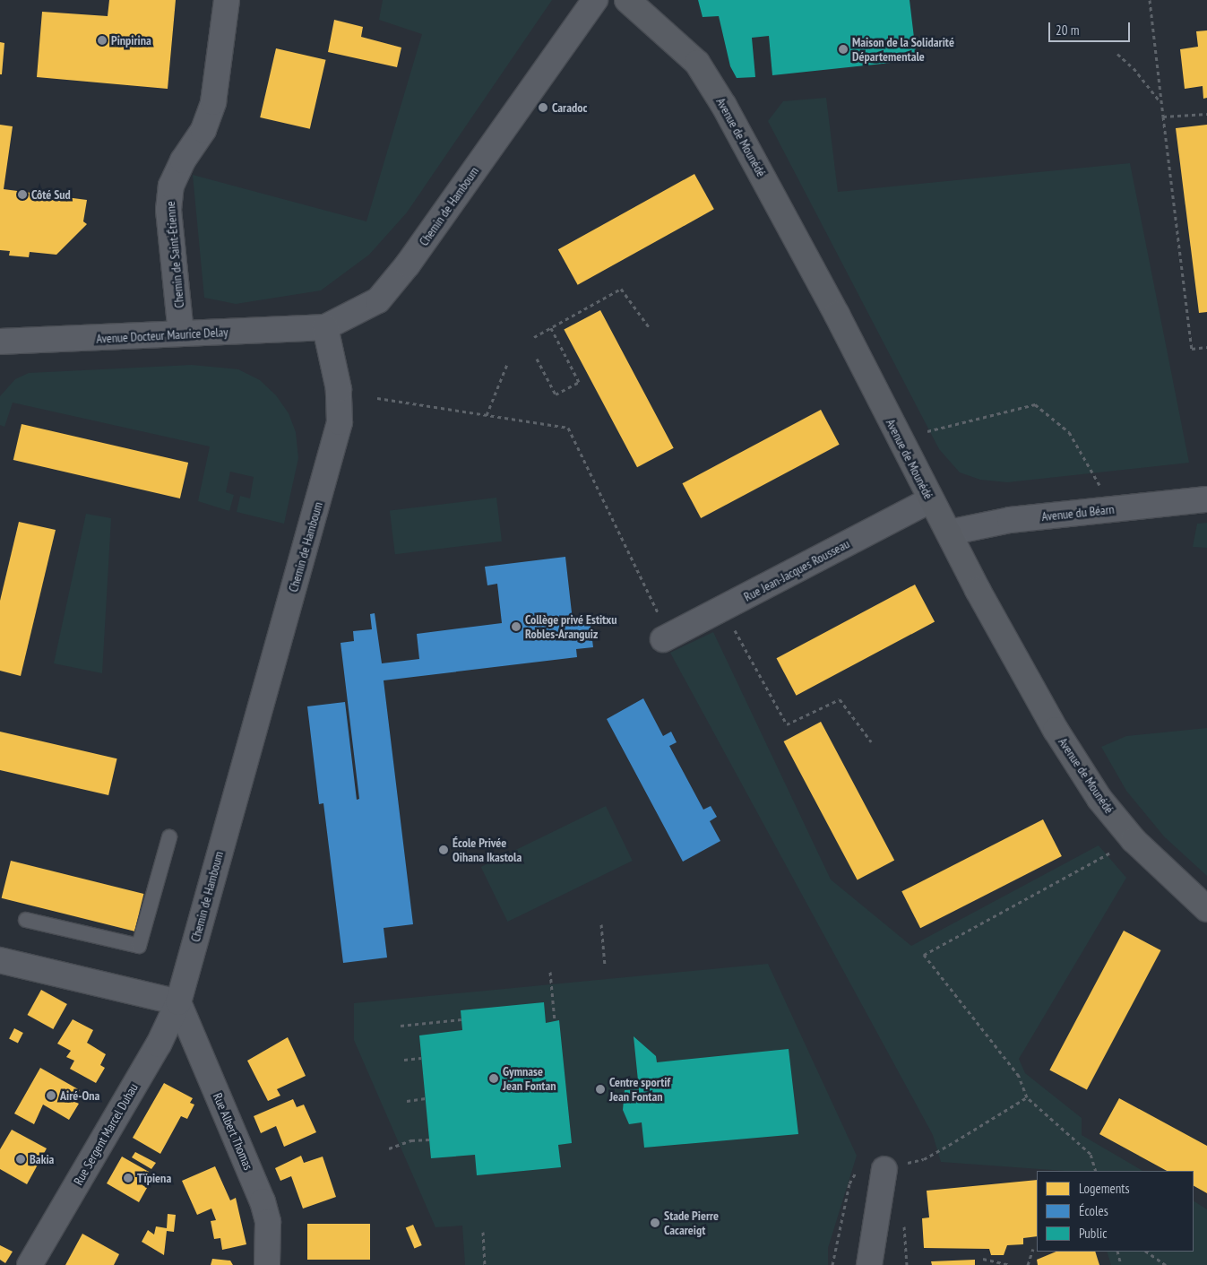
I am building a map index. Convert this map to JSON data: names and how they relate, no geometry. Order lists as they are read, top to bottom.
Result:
{
  "streets": {
    "street": [
      "Avenue de Mounédé",
      "Chemin de Hamboum",
      "Chemin de Saint-Étienne",
      "Avenue Docteur Maurice Delay",
      "Avenue du Béarn",
      "Rue Jean-Jacques Rousseau",
      "Rue Albert Thomas",
      "Rue Sergent Marcel Duhau"
    ]
  },
  "crossings": [
    ["Avenue de Mounédé", "Avenue du Béarn"],
    ["Avenue de Mounédé", "Rue Jean-Jacques Rousseau"],
    ["Chemin de Hamboum", "Avenue Docteur Maurice Delay"],
    ["Chemin de Hamboum", "Rue Albert Thomas"],
    ["Chemin de Hamboum", "Rue Sergent Marcel Duhau"],
    ["Chemin de Saint-Étienne", "Avenue Docteur Maurice Delay"],
    ["Rue Albert Thomas", "Rue Sergent Marcel Duhau"]
  ],
  "places": [
    "Pinpirina",
    "Maison de la Solidarité Départementale",
    "Caradoc",
    "Côté Sud",
    "Collège privé Estitxu Robles-Aranguiz",
    "École Privée Oihana Ikastola",
    "Gymnase Jean Fontan",
    "Centre sportif Jean Fontan",
    "Airé-Ona",
    "Bakia",
    "Tïpiena",
    "Stade Pierre Cacareigt"
  ],
  "legend": ["Logements", "Écoles", "Public"],
  "scale_bar": "20 m"
}
